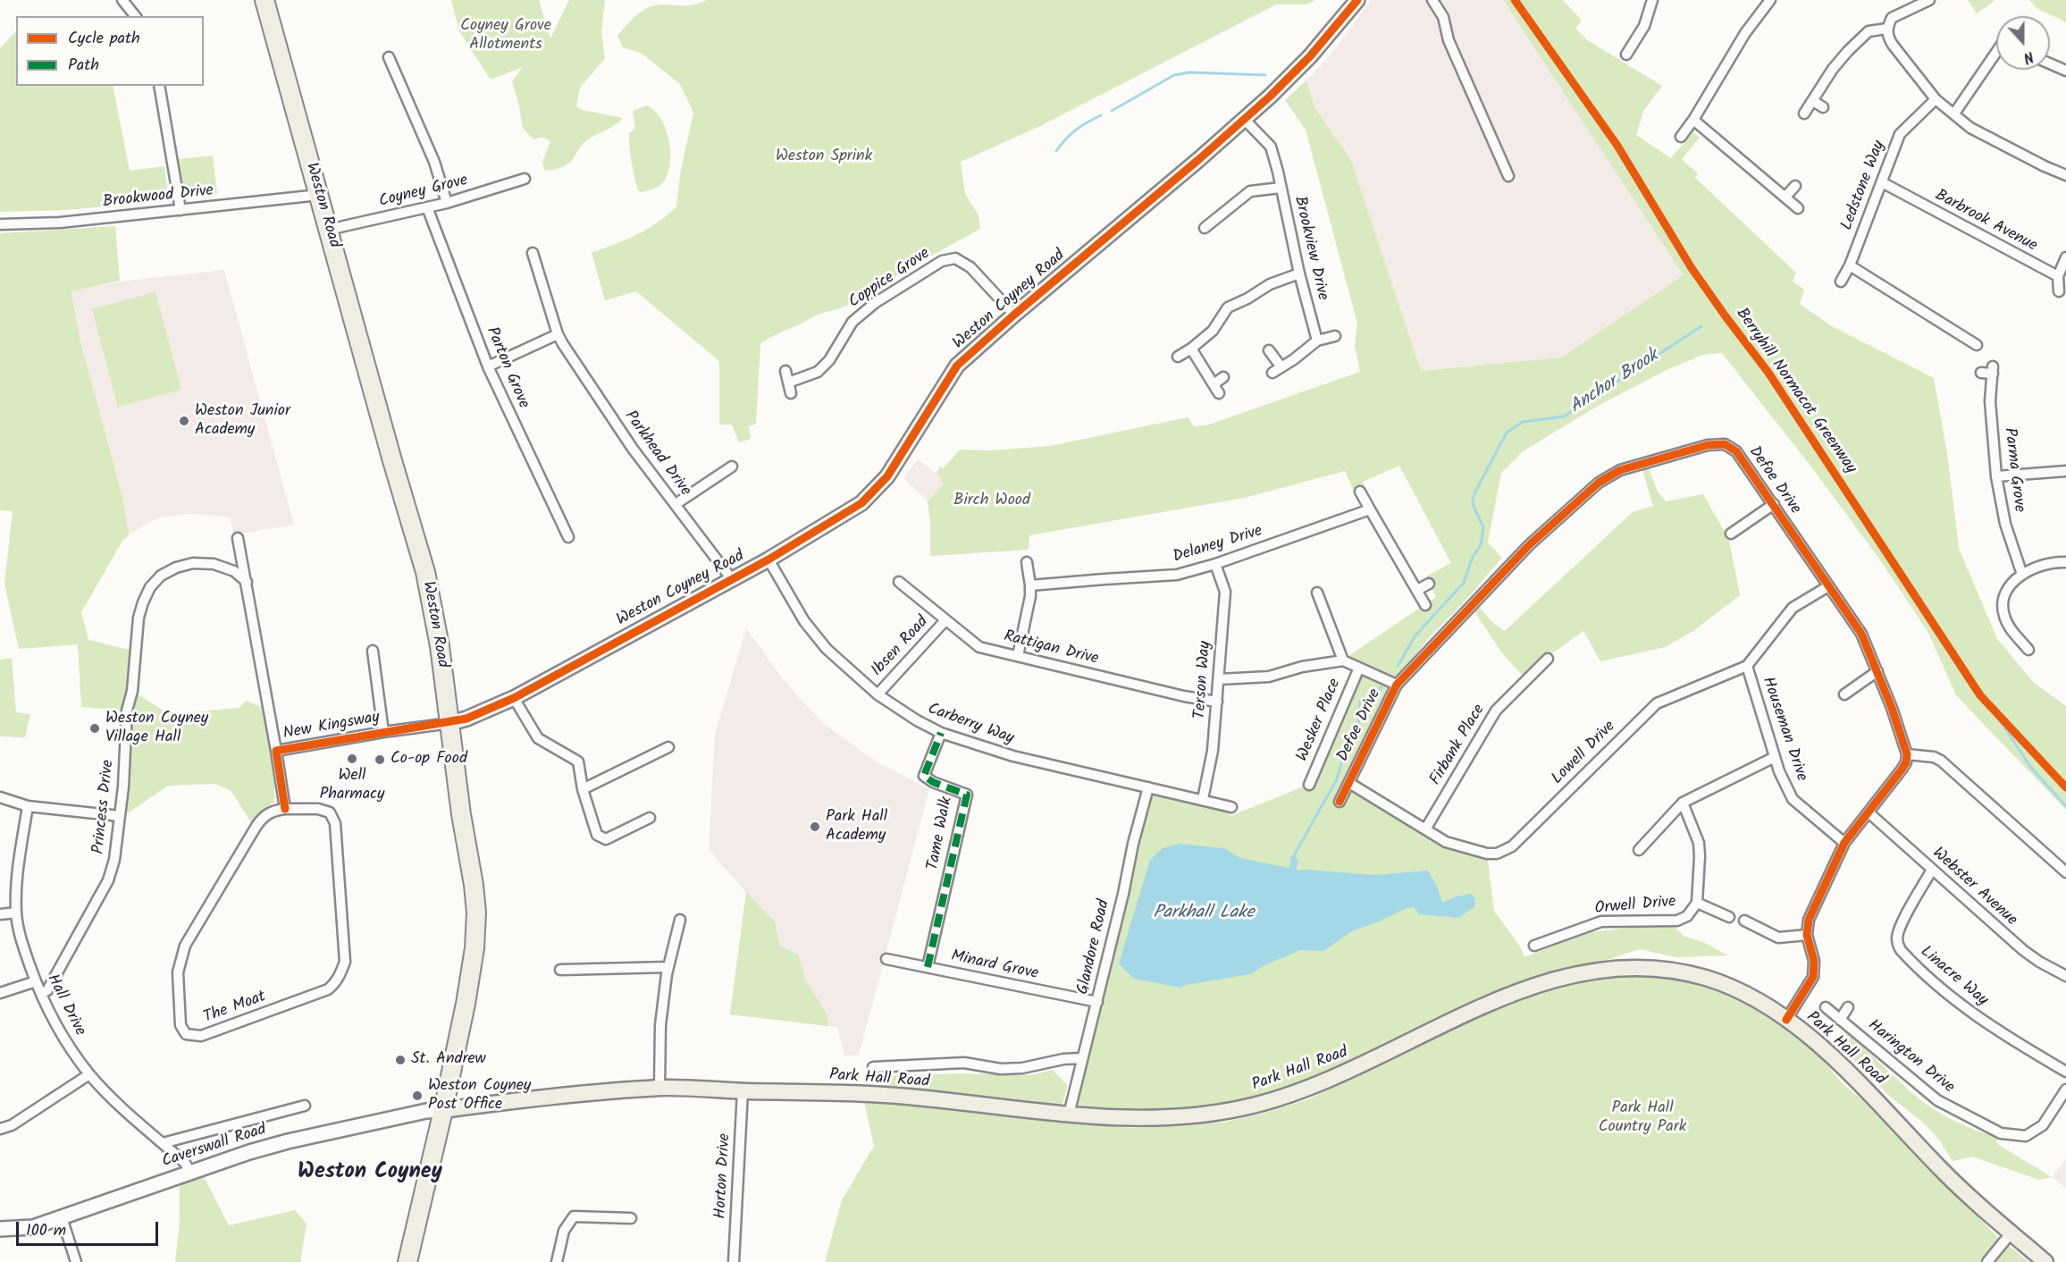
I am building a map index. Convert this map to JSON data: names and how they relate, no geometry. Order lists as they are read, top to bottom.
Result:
{
  "streets": {
    "highway": ["Weston Road"],
    "main road": ["Park Hall Road"],
    "street": [
      "Ledstone Way",
      "Coyney Grove",
      "Brookwood Drive",
      "Barbrook Avenue",
      "Brookview Drive",
      "Coppice Grove",
      "Weston Coyney Road",
      "Parton Grove",
      "Parkhead Drive",
      "Parma Grove",
      "Defoe Drive",
      "Delaney Drive",
      "Ibsen Road",
      "Rattigan Drive",
      "Terson Way",
      "Wesker Place",
      "Carberry Way",
      "New Kingsway",
      "Houseman Drive",
      "Firbank Place",
      "Lowell Drive",
      "Princess Drive",
      "Tame Walk",
      "Webster Avenue",
      "Orwell Drive",
      "Glandore Road",
      "Minard Grove",
      "Linacre Way",
      "Hall Drive",
      "The Moat",
      "Harington Drive",
      "Caverswall Road",
      "Horton Drive"
    ],
    "cycle path": ["Berryhill Normacot Greenway"]
  },
  "crossings": [
    ["Ledstone Way", "Barbrook Avenue"],
    ["Coyney Grove", "Weston Road"],
    ["Coyney Grove", "Parton Grove"],
    ["Brookwood Drive", "Weston Road"],
    ["Weston Road", "Weston Coyney Road"],
    ["Weston Road", "New Kingsway"],
    ["Weston Road", "Park Hall Road"],
    ["Weston Road", "Caverswall Road"],
    ["Brookview Drive", "Weston Coyney Road"],
    ["Coppice Grove", "Weston Coyney Road"],
    ["Weston Coyney Road", "Parkhead Drive"],
    ["Weston Coyney Road", "Carberry Way"],
    ["Weston Coyney Road", "New Kingsway"],
    ["Defoe Drive", "Lowell Drive"],
    ["Delaney Drive", "Terson Way"],
    ["Ibsen Road", "Rattigan Drive"],
    ["Ibsen Road", "Carberry Way"],
    ["Rattigan Drive", "Terson Way"],
    ["Terson Way", "Carberry Way"],
    ["Carberry Way", "Tame Walk"],
    ["Carberry Way", "Glandore Road"],
    ["New Kingsway", "The Moat"],
    ["Houseman Drive", "Lowell Drive"],
    ["Firbank Place", "Lowell Drive"],
    ["Princess Drive", "Hall Drive"],
    ["Tame Walk", "Minard Grove"],
    ["Webster Avenue", "Linacre Way"],
    ["Glandore Road", "Minard Grove"],
    ["Glandore Road", "Park Hall Road"],
    ["Hall Drive", "Caverswall Road"],
    ["Park Hall Road", "Caverswall Road"],
    ["Park Hall Road", "Horton Drive"]
  ],
  "districts": ["Weston Coyney"],
  "water": ["Anchor Brook", "Parkhall Lake"],
  "parks": [
    "Coyney Grove Allotments",
    "Weston Sprink",
    "Birch Wood",
    "Park Hall Country Park"
  ],
  "places": [
    "Weston Junior Academy",
    "Weston Coyney Village Hall",
    "Well Pharmacy",
    "Co-op Food",
    "Park Hall Academy",
    "St. Andrew",
    "Weston Coyney Post Office"
  ],
  "legend": ["Cycle path", "Path"],
  "scale_bar": "100 m",
  "north": "bottom"
}
